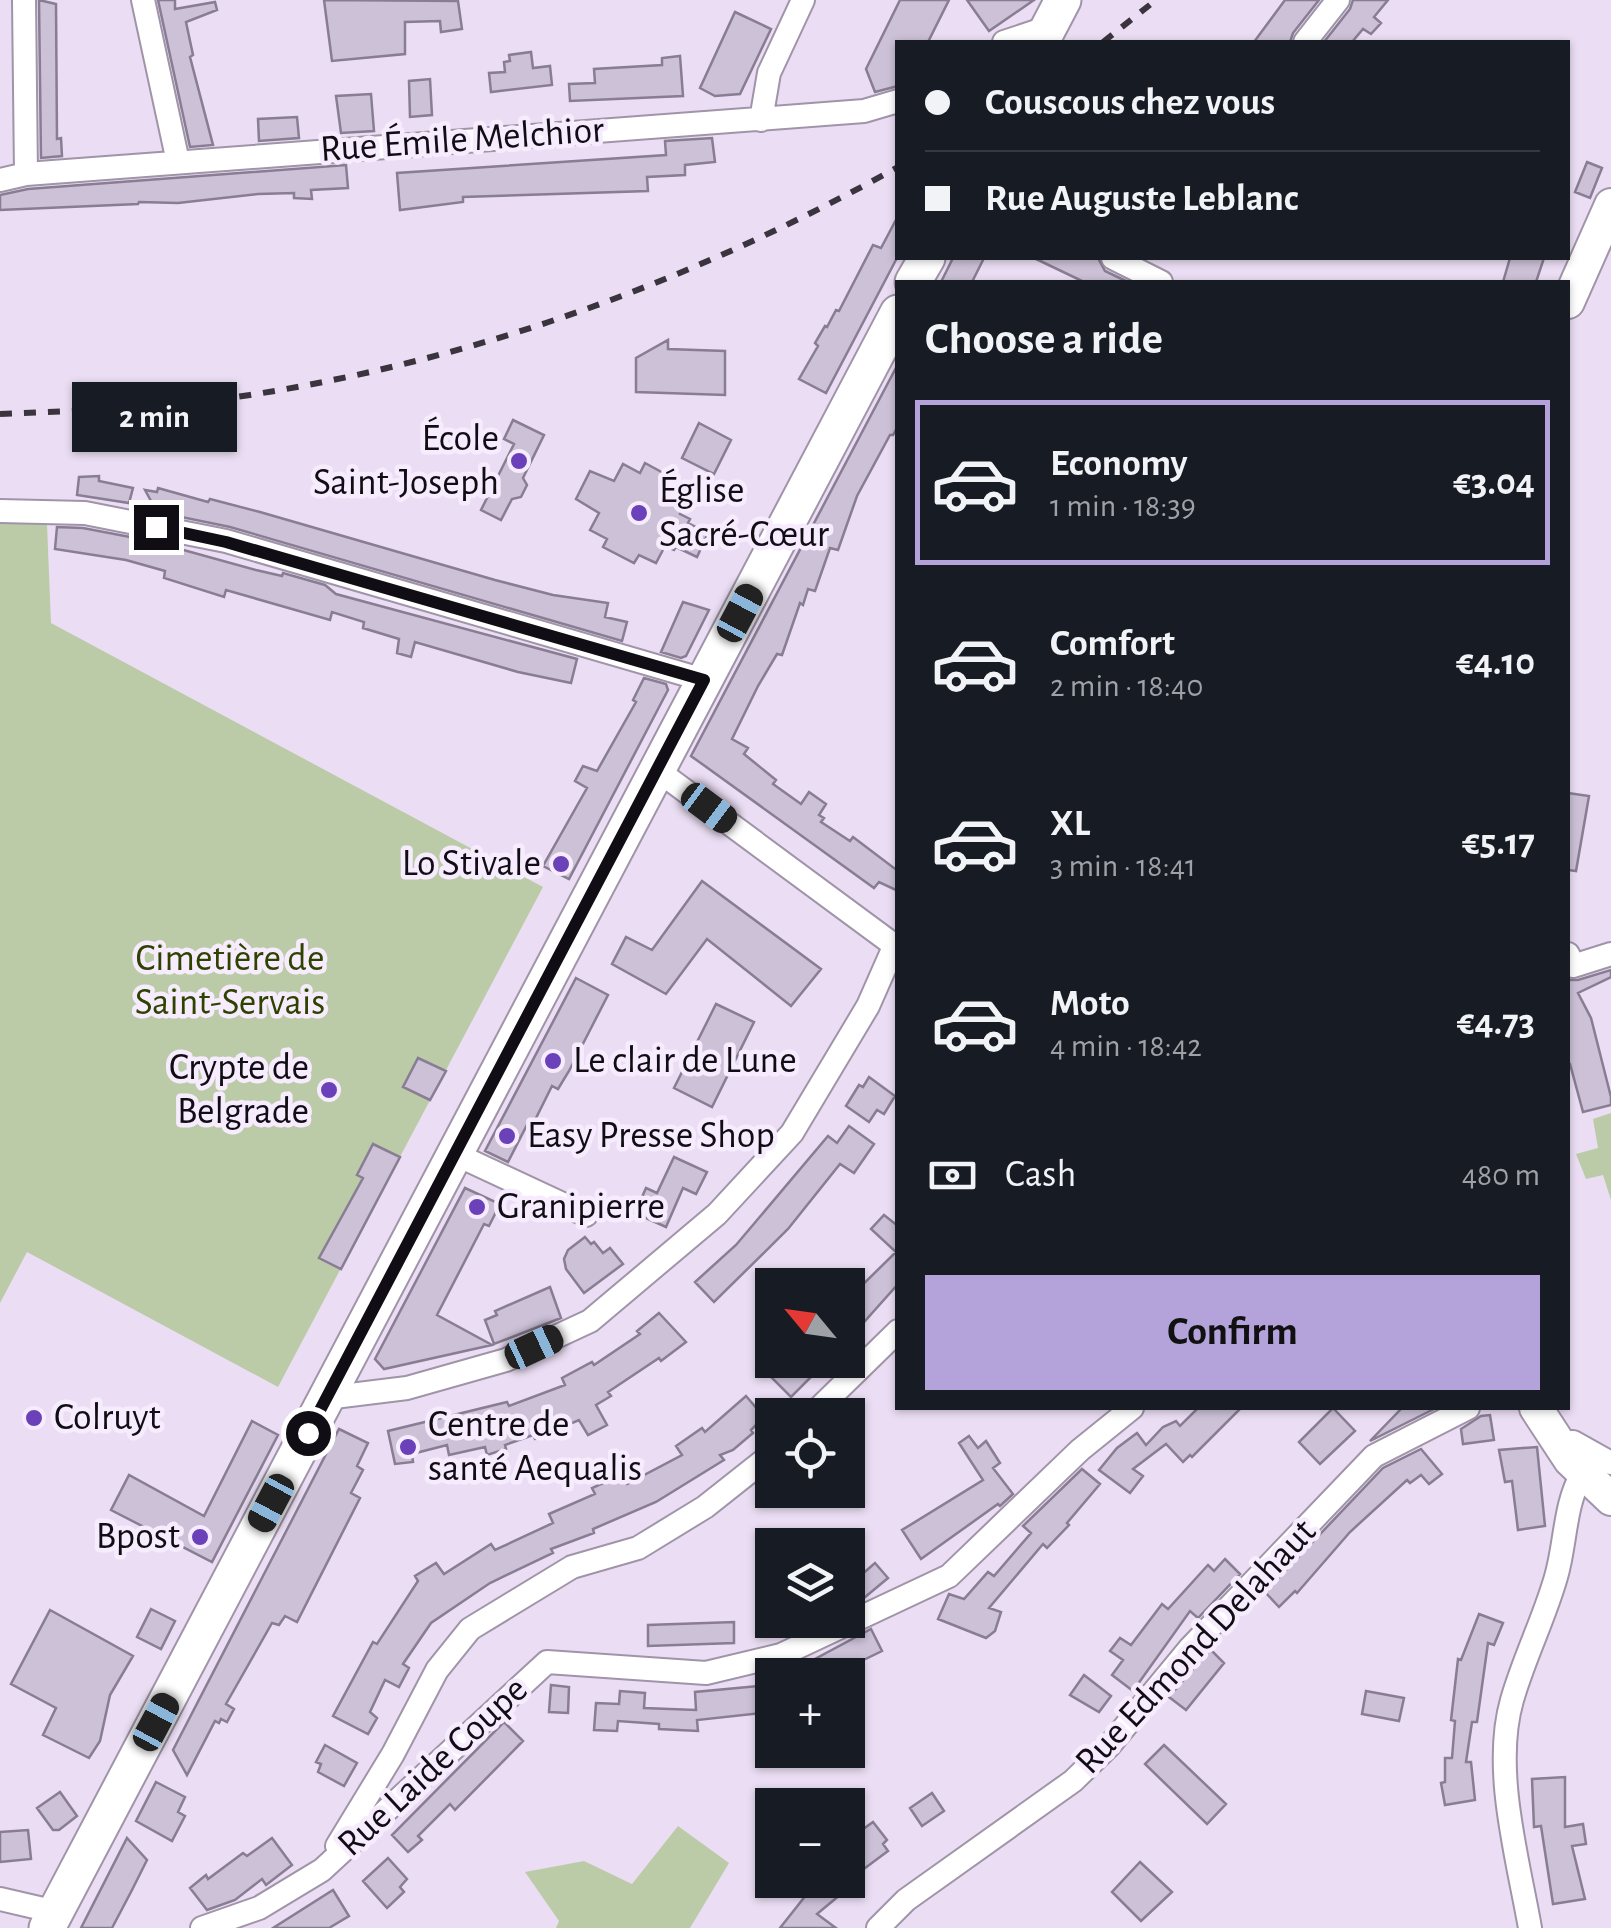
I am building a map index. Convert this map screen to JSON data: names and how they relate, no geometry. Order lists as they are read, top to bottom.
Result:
{
  "streets": {
    "street": ["Rue Émile Melchior", "Rue Edmond Delahaut", "Rue Laide Coupe"]
  },
  "parks": ["Cimetière de Saint-Servais"],
  "places": [
    "École Saint-Joseph",
    "Église Sacré-Cœur",
    "Lo Stivale",
    "Le clair de Lune",
    "Crypte de Belgrade",
    "Easy Presse Shop",
    "Granipierre",
    "Colruyt",
    "Centre de santé Aequalis",
    "Bpost"
  ],
  "north": "top left",
  "page": {
    "banner": ["Couscous chez vous", "Rue Auguste Leblanc"],
    "heading": "Choose a ride",
    "bubble": "2 min",
    "list": [
      {
        "name": "Economy",
        "note": "1 min · 18:39",
        "value": "€3.04"
      },
      {
        "name": "Comfort",
        "note": "2 min · 18:40",
        "value": "€4.10"
      },
      {
        "name": "XL",
        "note": "3 min · 18:41",
        "value": "€5.17"
      },
      {
        "name": "Moto",
        "note": "4 min · 18:42",
        "value": "€4.73"
      }
    ],
    "pay": ["Cash", "480 m"],
    "buttons": "Confirm",
    "map_buttons": ["+", "−"]
  }
}
